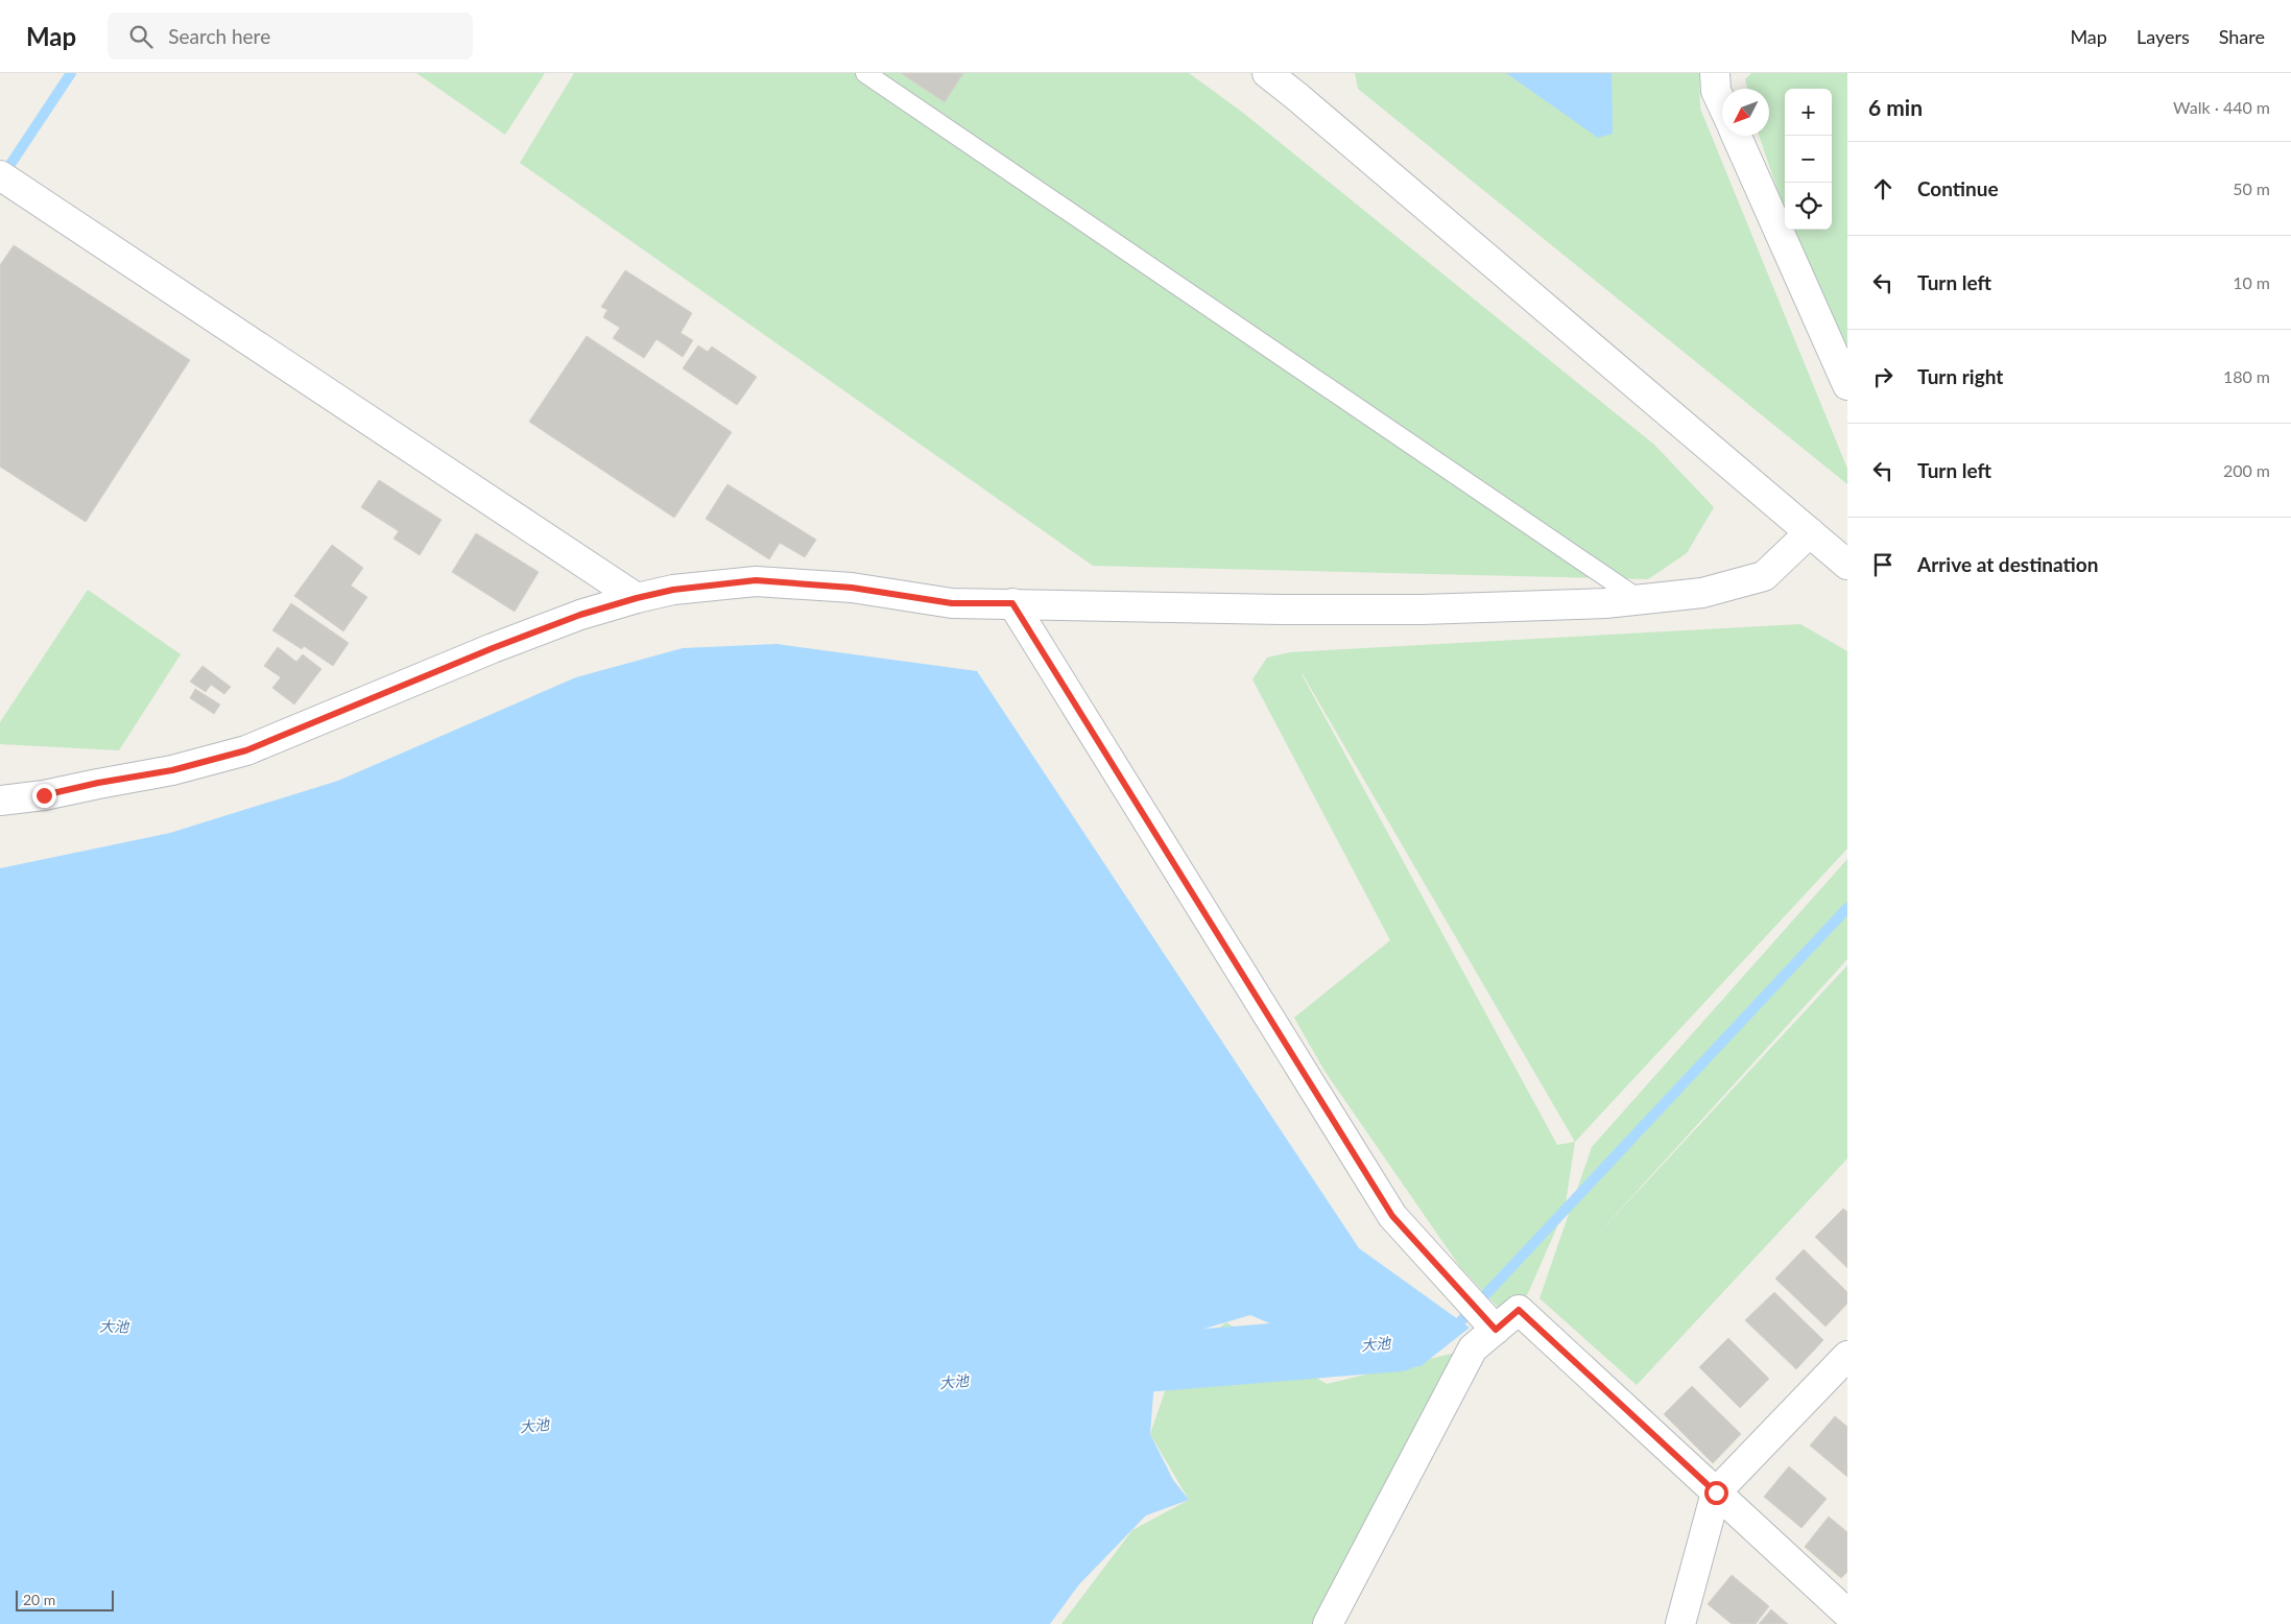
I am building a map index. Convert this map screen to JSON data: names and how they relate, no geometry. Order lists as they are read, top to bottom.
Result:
{
  "water": ["大池"],
  "scale_bar": "20 m",
  "north": "bottom left",
  "page": {
    "header": "Map",
    "search": "Search here",
    "nav": ["Map", "Layers", "Share"],
    "heading": ["6 min", "Walk · 440 m"],
    "map_buttons": ["+", "−"],
    "list": [
      ["Continue", "50 m"],
      ["Turn left", "10 m"],
      ["Turn right", "180 m"],
      ["Turn left", "200 m"],
      "Arrive at destination"
    ],
    "scale": "20 m"
  }
}
